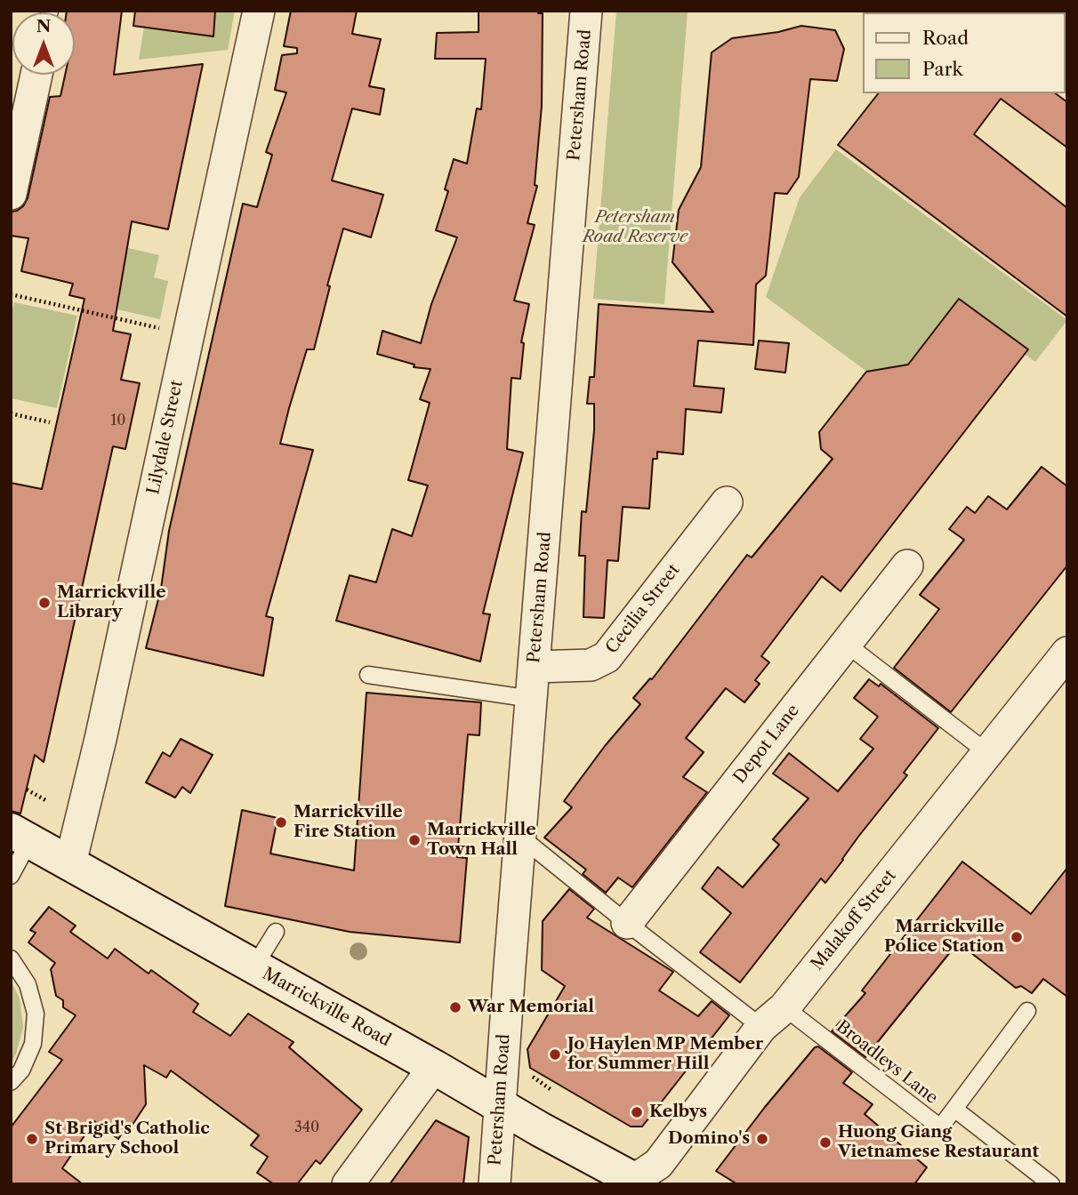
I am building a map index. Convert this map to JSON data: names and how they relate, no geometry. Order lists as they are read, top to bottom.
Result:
{
  "streets": {
    "main road": ["Marrickville Road"],
    "street": [
      "Petersham Road",
      "Lilydale Street",
      "Cecilia Street",
      "Depot Lane",
      "Malakoff Street"
    ],
    "lane": ["Broadleys Lane"]
  },
  "crossings": [
    ["Petersham Road", "Cecilia Street"],
    ["Petersham Road", "Marrickville Road"],
    ["Petersham Road", "Broadleys Lane"],
    ["Lilydale Street", "Marrickville Road"],
    ["Depot Lane", "Broadleys Lane"],
    ["Malakoff Street", "Marrickville Road"],
    ["Malakoff Street", "Broadleys Lane"]
  ],
  "parks": ["Petersham Road Reserve"],
  "places": [
    "Marrickville Library",
    "Marrickville Fire Station",
    "Marrickville Town Hall",
    "Marrickville Police Station",
    "War Memorial",
    "Jo Haylen MP Member for Summer Hill",
    "Kelbys",
    "St Brigid's Catholic Primary School",
    "Domino's",
    "Huong Giang Vietnamese Restaurant"
  ],
  "house_numbers": ["10", "340"],
  "legend": ["Road", "Park"],
  "north": "top"
}
